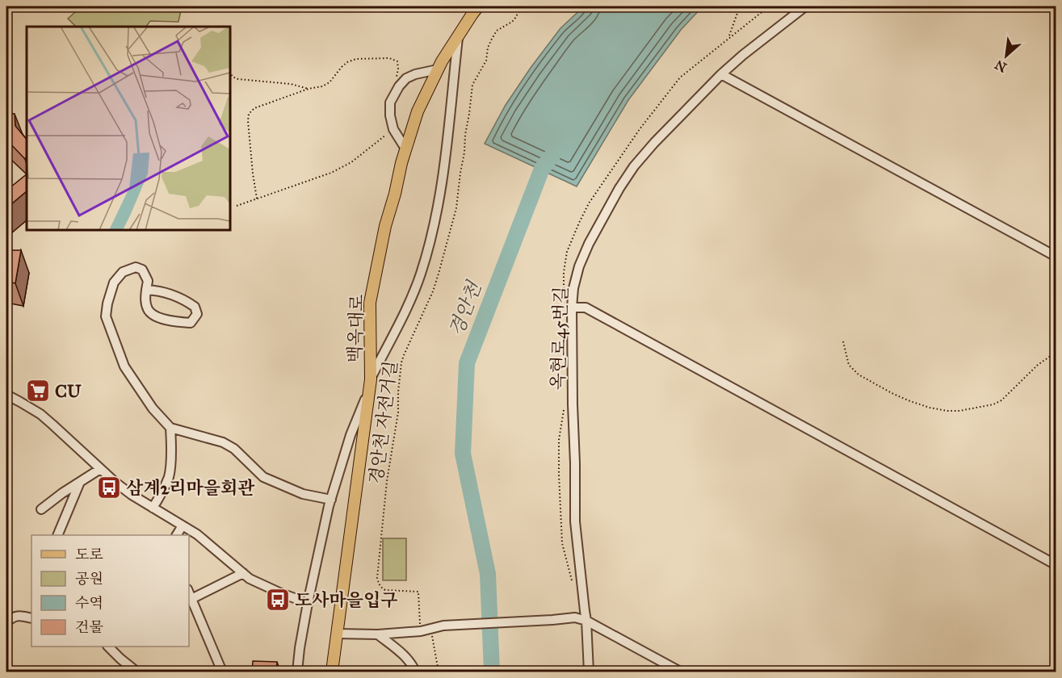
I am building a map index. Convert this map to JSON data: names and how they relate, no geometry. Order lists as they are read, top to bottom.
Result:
{
  "streets": {
    "main road": ["백옥대로"],
    "street": ["옥현로45번길"],
    "path": ["경안천 자전거길"]
  },
  "water": ["경안천"],
  "places": {
    "supermarket": ["CU"],
    "bus stop": ["삼계2리마을회관", "도사마을입구"]
  },
  "legend": [
    "도로",
    "공원",
    "수역",
    "건물"
  ],
  "north": "bottom left"
}
